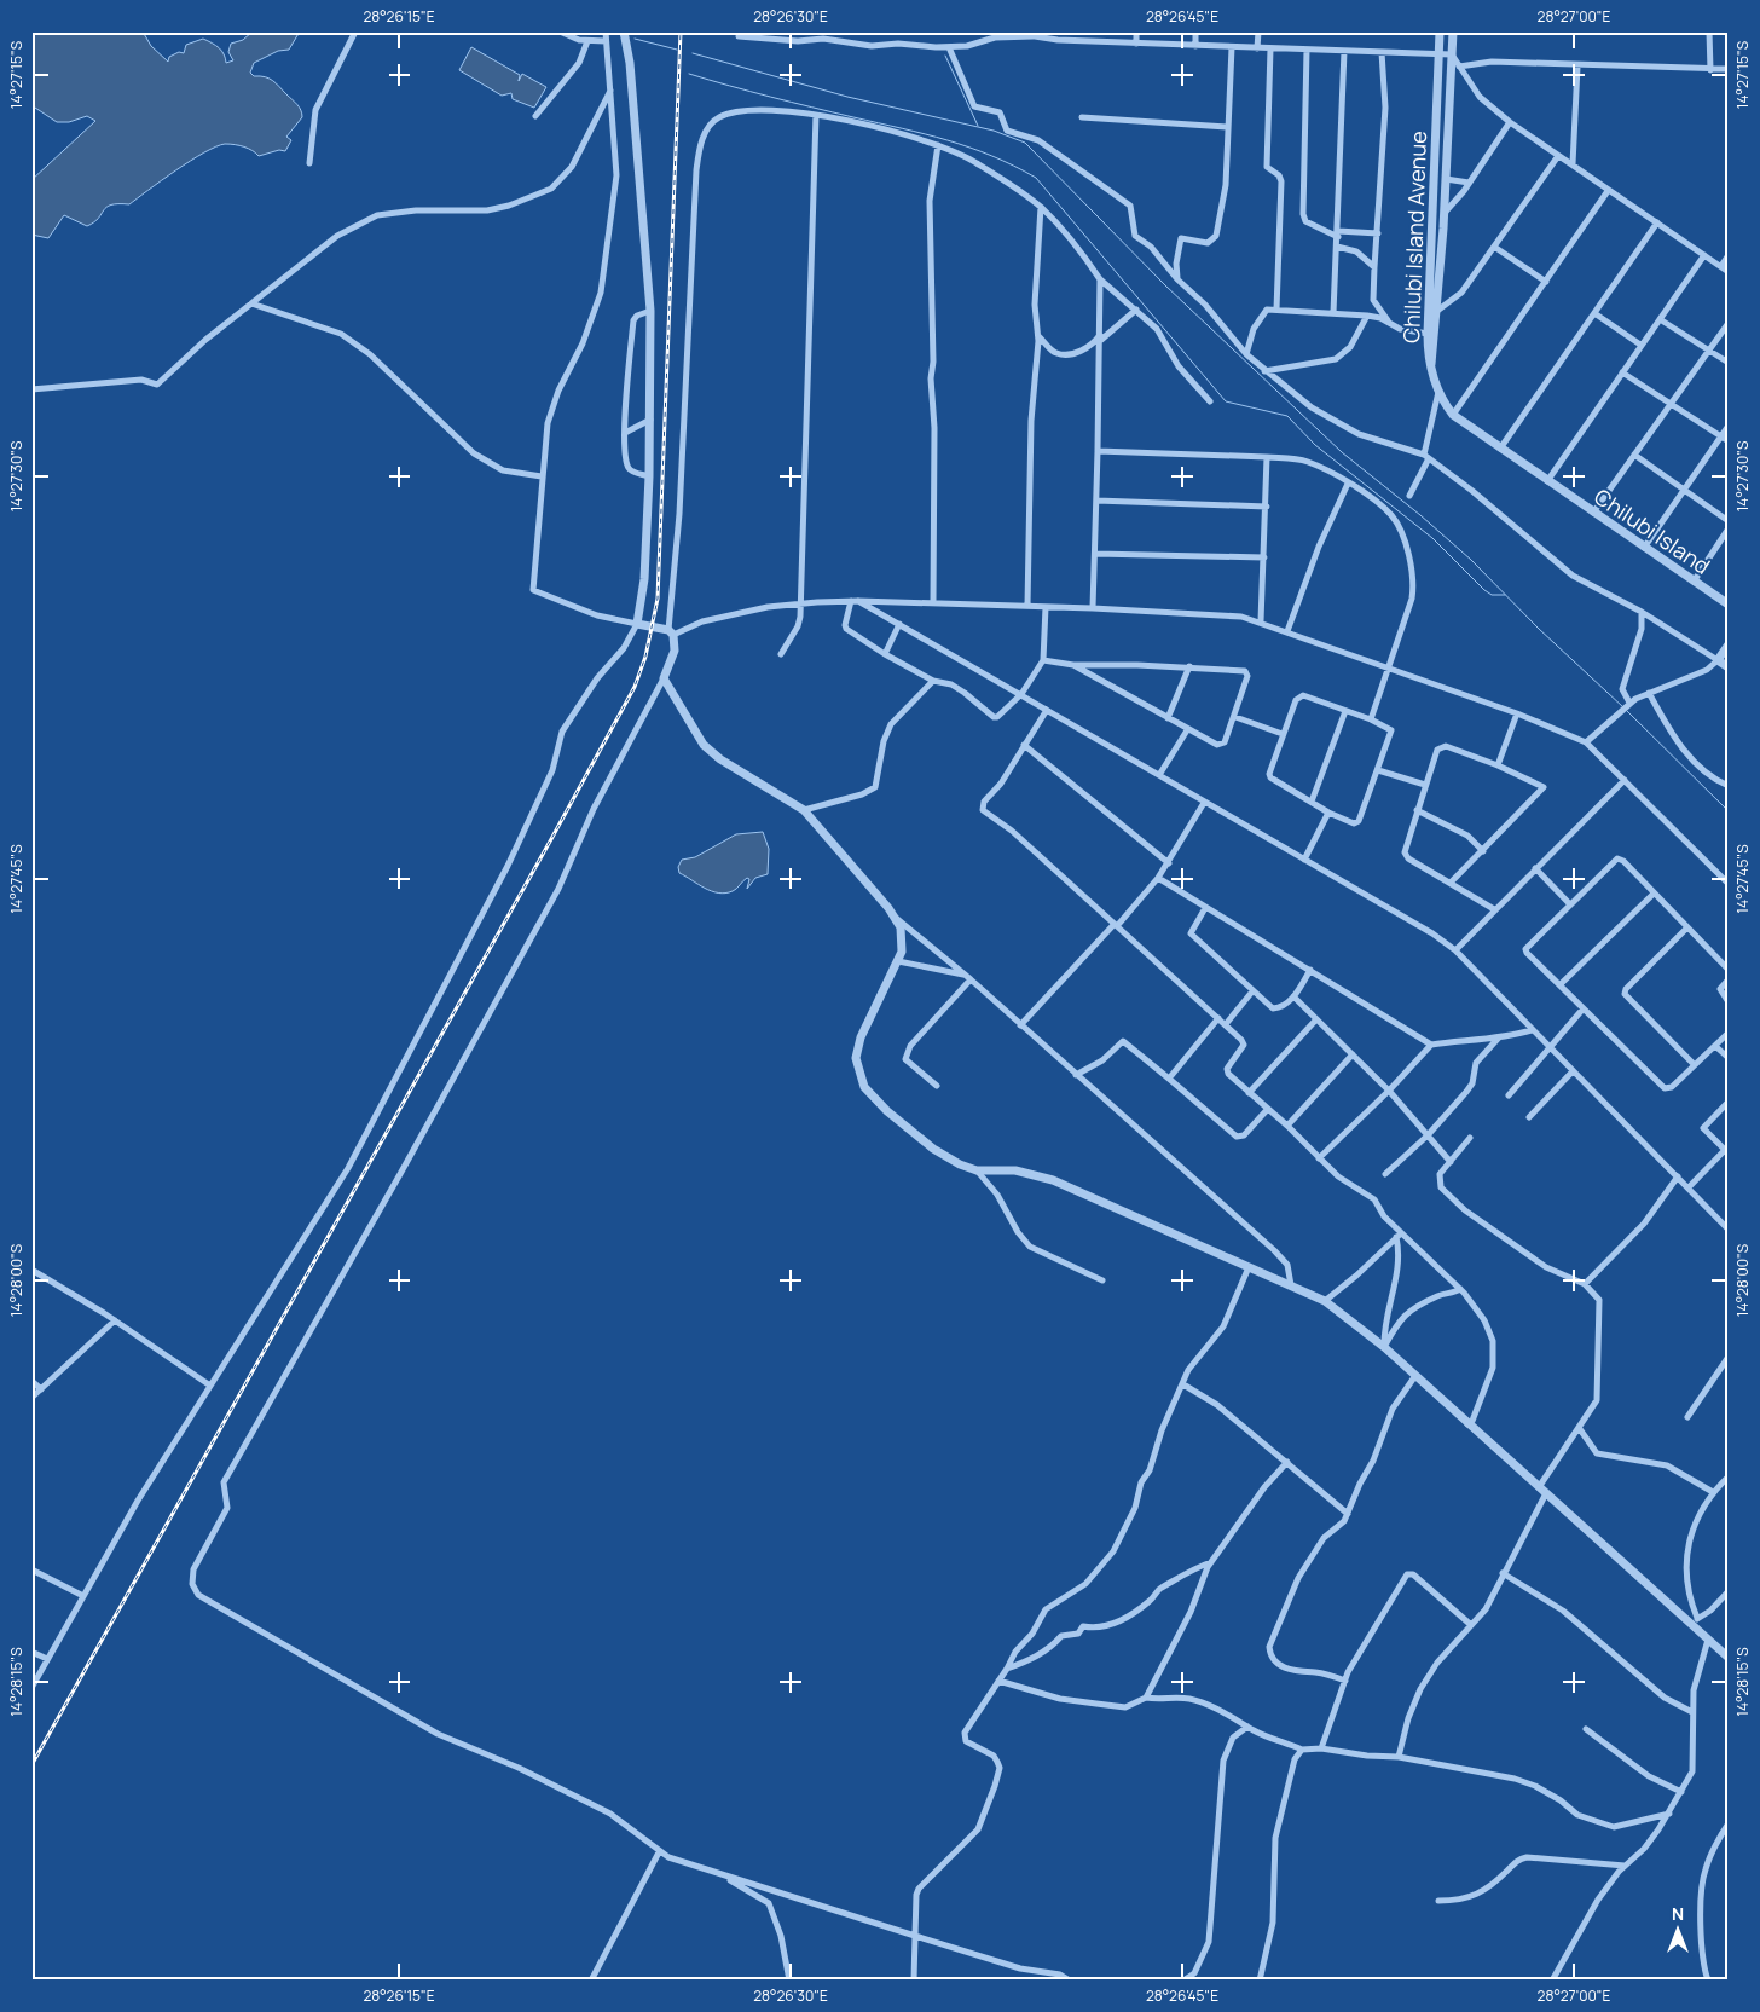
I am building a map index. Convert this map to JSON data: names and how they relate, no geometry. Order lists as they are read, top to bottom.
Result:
{
  "streets": {
    "street": ["Chilubi Island Avenue", "Chilubi Island"]
  },
  "crossings": [
    ["Chilubi Island Avenue", "Chilubi Island"]
  ],
  "north": "top",
  "coordinates": [
    "28°26'15\"E",
    "28°26'30\"E",
    "28°26'45\"E",
    "28°27'00\"E",
    "14°27'15\"S",
    "14°27'30\"S",
    "14°27'45\"S",
    "14°28'00\"S",
    "14°28'15\"S"
  ]
}
